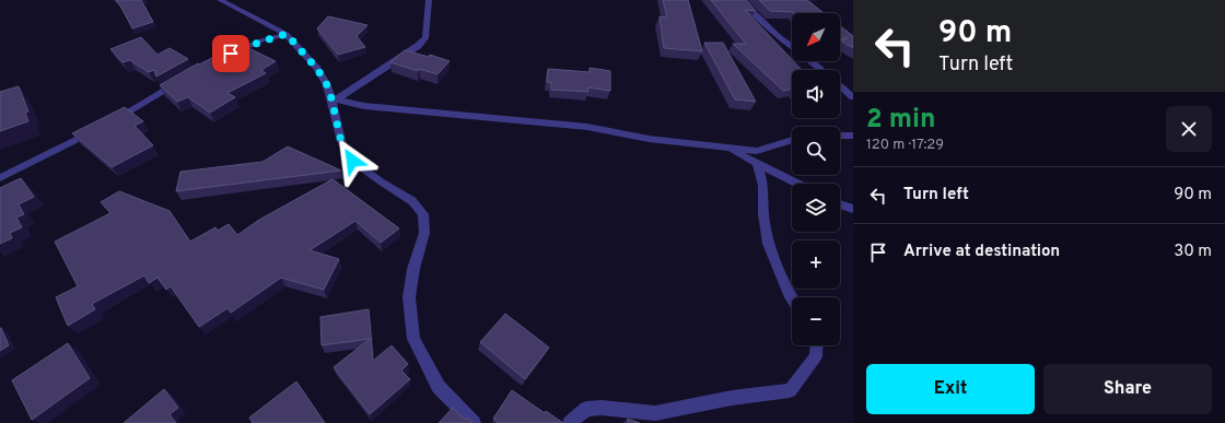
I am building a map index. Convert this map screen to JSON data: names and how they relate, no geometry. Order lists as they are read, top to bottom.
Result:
{
  "north": "bottom left",
  "page": {
    "turn": ["90 m", "Turn left"],
    "map_buttons": ["+", "−"],
    "heading": ["2 min", "120 m · 17:29"],
    "list": [
      {
        "name": "Turn left",
        "value": "90 m"
      },
      {
        "name": "Arrive at destination",
        "value": "30 m"
      }
    ],
    "buttons": ["Exit", "Share"]
  }
}
